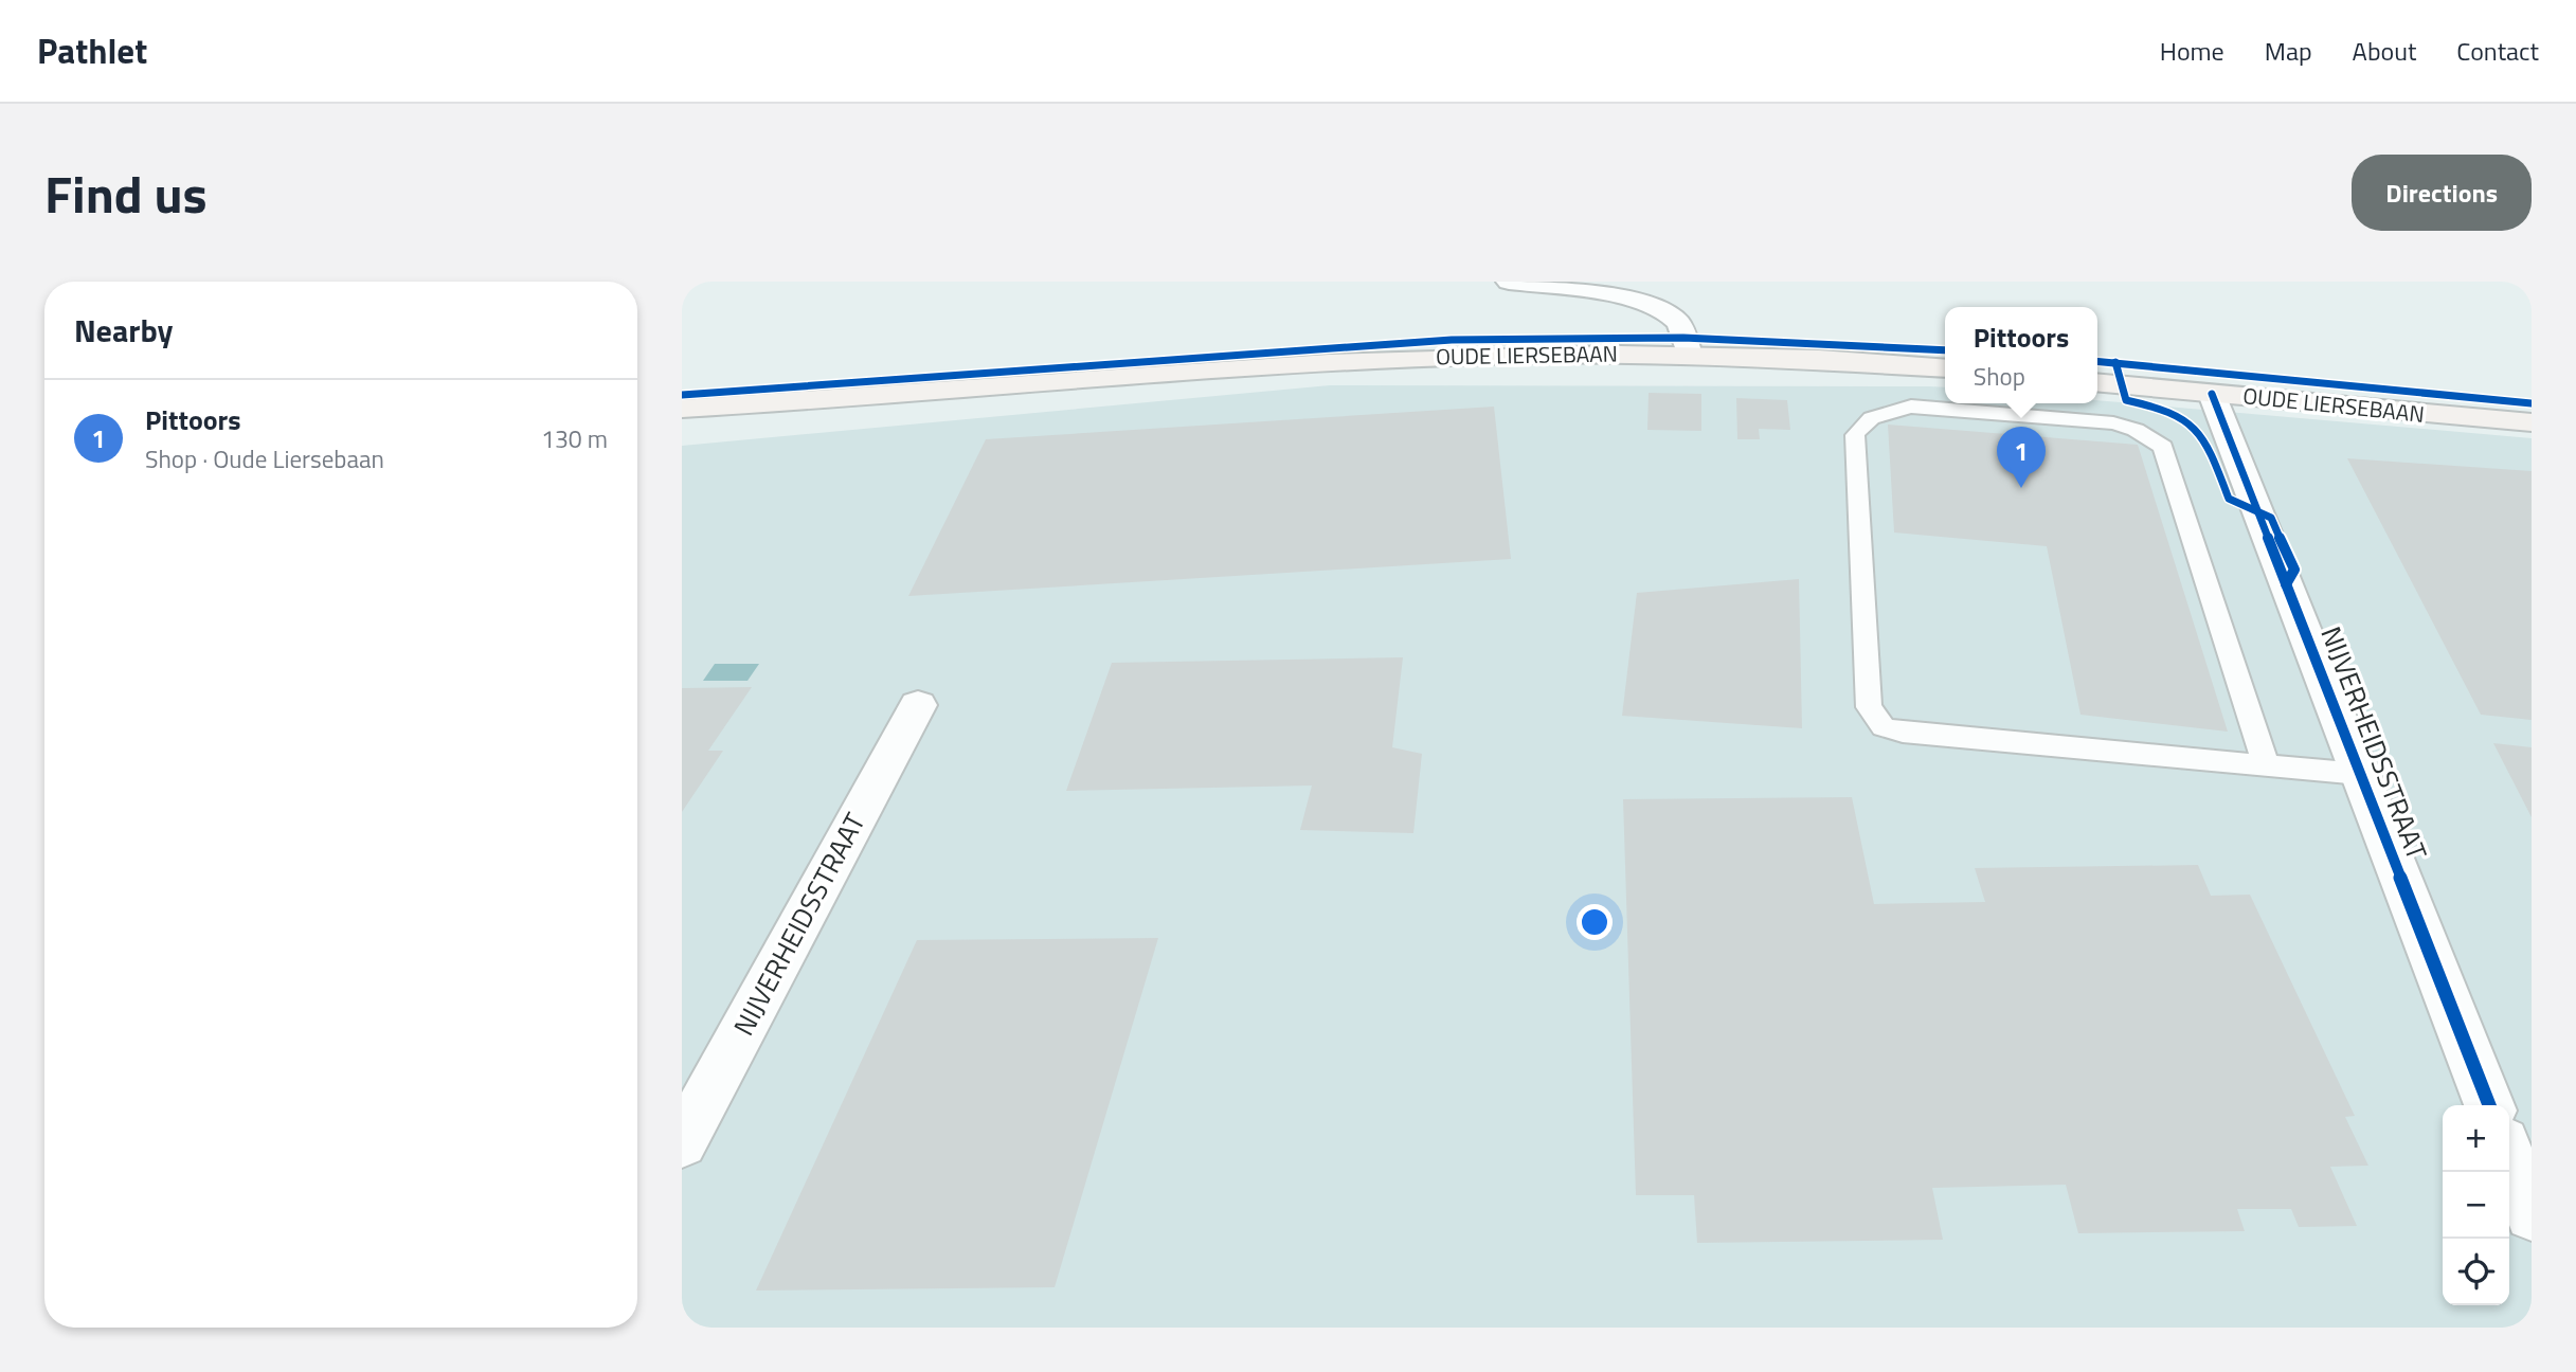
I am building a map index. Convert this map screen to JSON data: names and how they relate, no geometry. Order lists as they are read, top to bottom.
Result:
{
  "streets": {
    "main road": ["OUDE LIERSEBAAN"],
    "street": ["NIJVERHEIDSSTRAAT"]
  },
  "crossings": [
    ["OUDE LIERSEBAAN", "NIJVERHEIDSSTRAAT"]
  ],
  "page": {
    "header": "Pathlet",
    "nav": [
      "Home",
      "Map",
      "About",
      "Contact"
    ],
    "title": "Find us",
    "buttons": "Directions",
    "heading": "Nearby",
    "popup": ["Pittoors", "Shop"],
    "list": [
      {
        "mark": "1",
        "name": "Pittoors",
        "note": "Shop · Oude Liersebaan",
        "value": "130 m"
      }
    ],
    "pins": "1",
    "map_buttons": ["+", "−"]
  }
}
